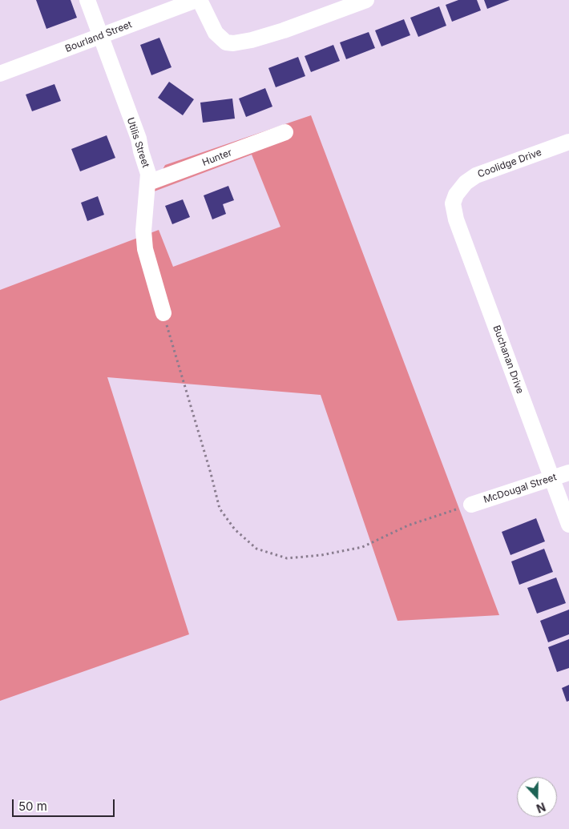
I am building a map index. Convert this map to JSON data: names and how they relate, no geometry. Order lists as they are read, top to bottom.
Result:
{
  "streets": {
    "street": [
      "Bourland Street",
      "Utilis Street",
      "Hunter",
      "Coolidge Drive",
      "Buchanan Drive",
      "McDougal Street"
    ]
  },
  "crossings": [
    ["Bourland Street", "Utilis Street"],
    ["Utilis Street", "Hunter"],
    ["Coolidge Drive", "Buchanan Drive"],
    ["Buchanan Drive", "McDougal Street"]
  ],
  "scale_bar": "50 m",
  "north": "bottom"
}
